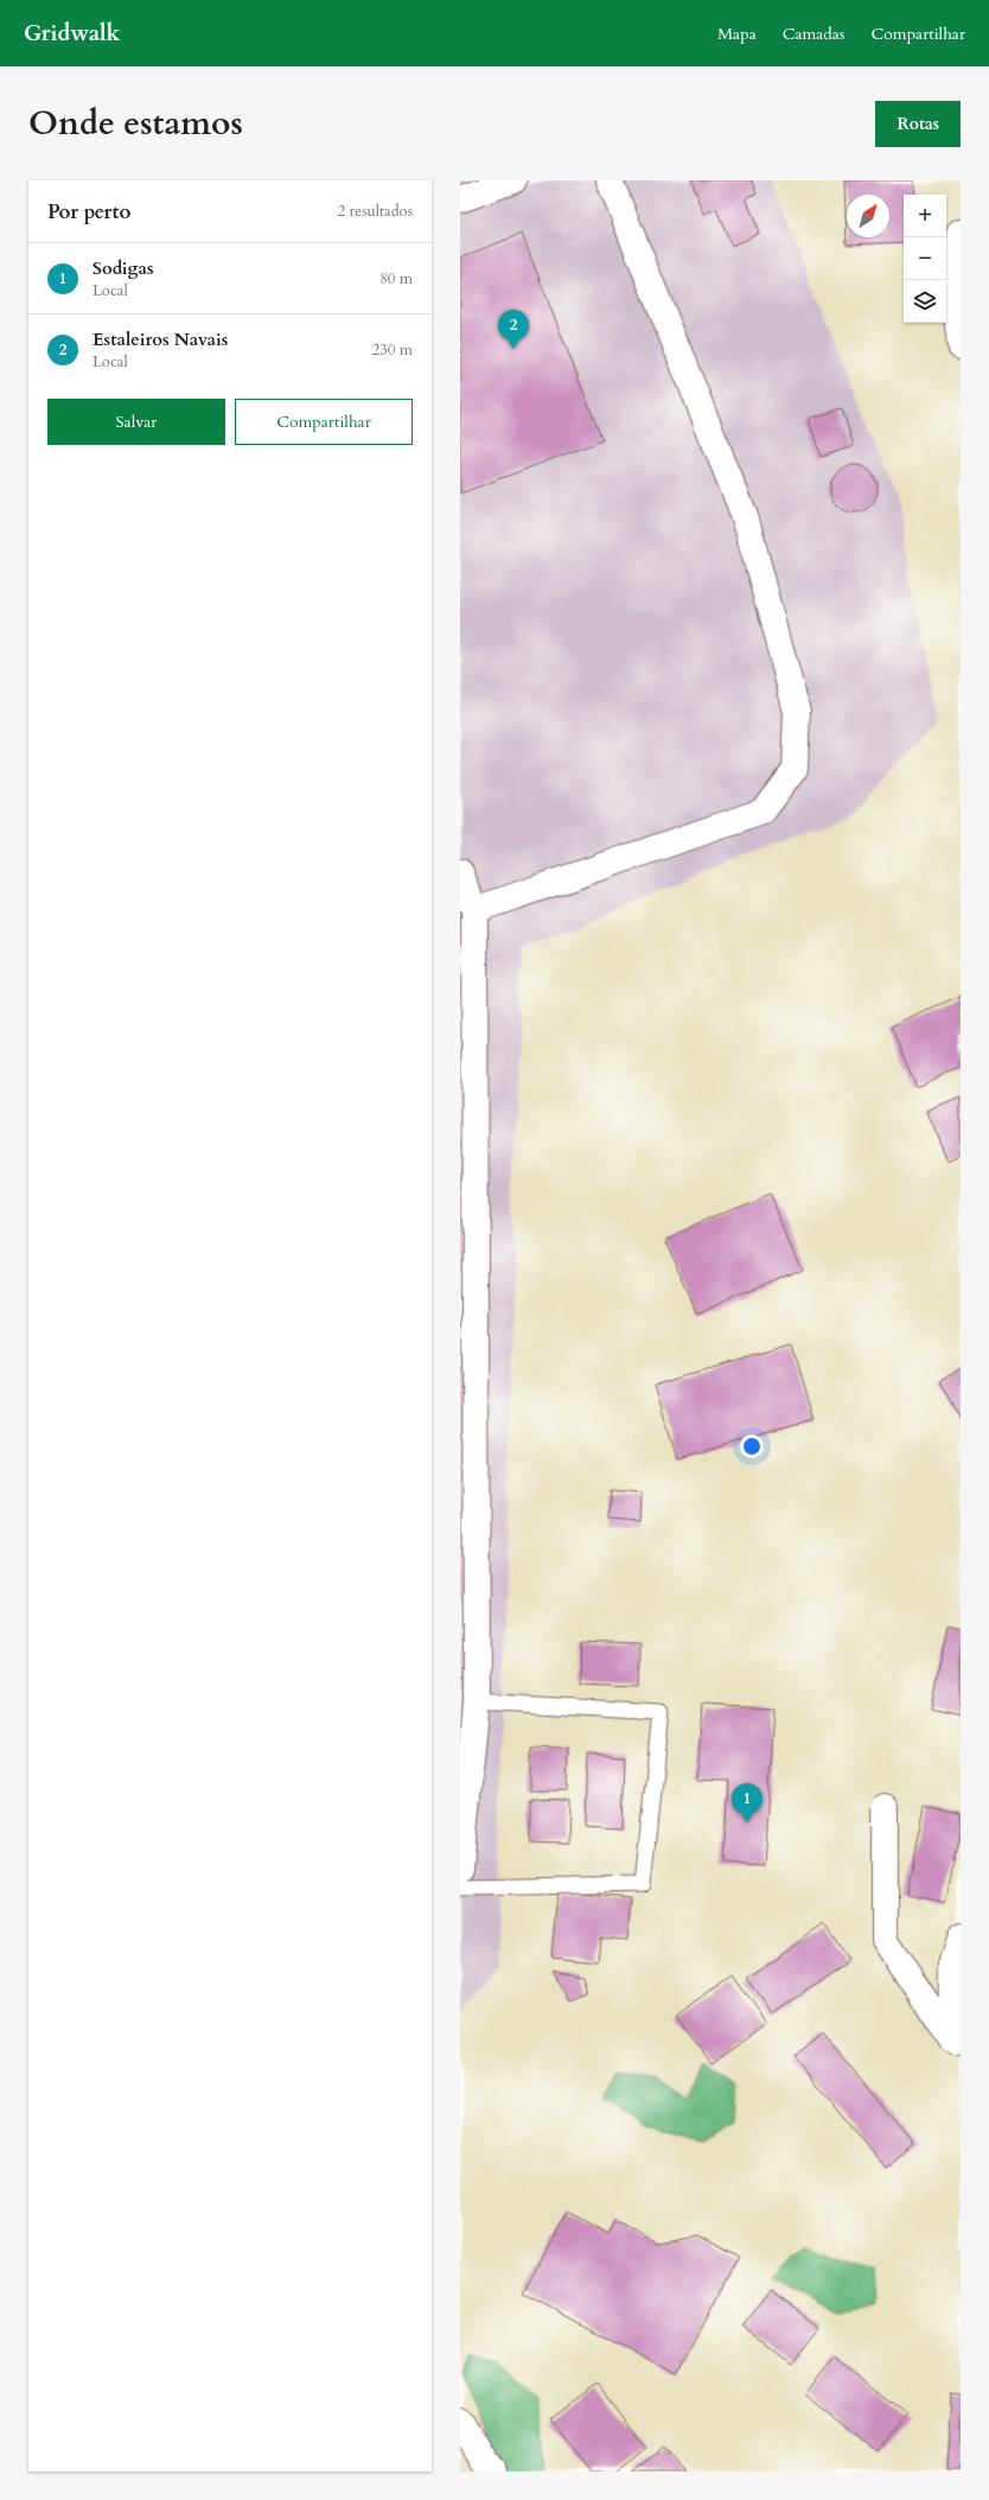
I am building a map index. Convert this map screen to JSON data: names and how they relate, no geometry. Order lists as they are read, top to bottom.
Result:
{
  "north": "top right",
  "page": {
    "header": "Gridwalk",
    "nav": ["Mapa", "Camadas", "Compartilhar"],
    "title": "Onde estamos",
    "buttons": [
      "Rotas",
      ["Salvar", "Compartilhar"]
    ],
    "heading": ["Por perto", "2 resultados"],
    "map_buttons": ["+", "−"],
    "list": [
      {
        "mark": "1",
        "name": "Sodigas",
        "note": "Local",
        "value": "80 m"
      },
      {
        "mark": "2",
        "name": "Estaleiros Navais",
        "note": "Local",
        "value": "230 m"
      }
    ],
    "pins": ["2", "1"]
  }
}
